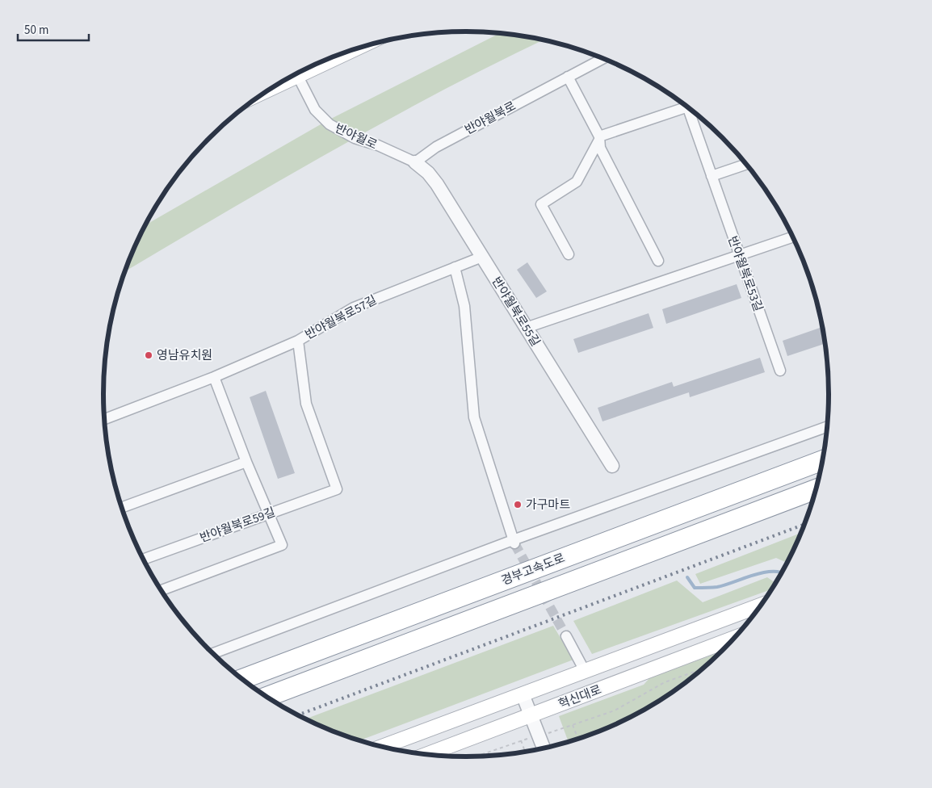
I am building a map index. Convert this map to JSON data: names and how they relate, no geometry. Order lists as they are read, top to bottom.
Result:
{
  "streets": {
    "highway": ["경부고속도로"],
    "main road": ["혁신대로"],
    "street": [
      "반야월북로",
      "반야월로",
      "반야월북로53길",
      "반야월북로55길",
      "반야월북로57길",
      "반야월북로59길"
    ]
  },
  "crossings": [
    ["반야월북로", "반야월로"],
    ["반야월북로", "반야월북로55길"],
    ["반야월로", "반야월북로55길"],
    ["반야월북로55길", "반야월북로57길"],
    ["반야월북로57길", "반야월북로59길"]
  ],
  "places": ["영남유치원", "가구마트"],
  "scale_bar": "50 m"
}
